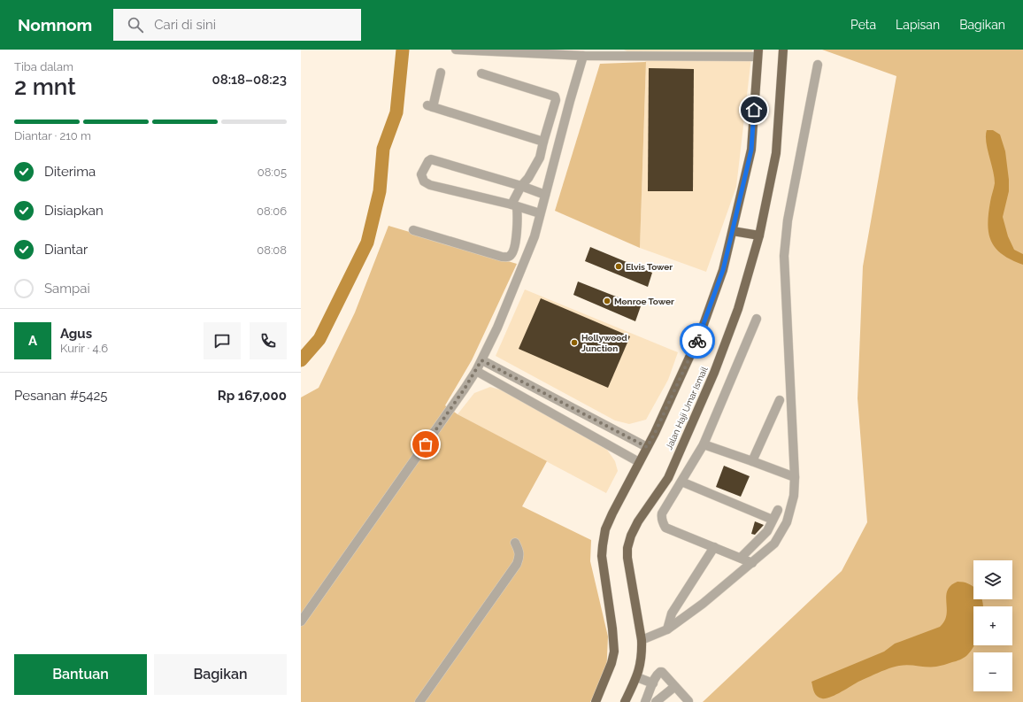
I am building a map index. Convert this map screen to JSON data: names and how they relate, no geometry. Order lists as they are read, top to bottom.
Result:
{
  "streets": {
    "main road": ["Jalan Haji Umar Ismail"]
  },
  "places": ["Elvis Tower", "Monroe Tower", "Hollywood Junction"],
  "page": {
    "header": "Nomnom",
    "search": "Cari di sini",
    "nav": ["Peta", "Lapisan", "Bagikan"],
    "heading": ["2 mnt", "Tiba dalam", "08:18–08:23"],
    "panel": [
      "Agus",
      "Kurir · 4.6",
      "Pesanan #5425",
      "Rp 167,000"
    ],
    "bar": "Diantar · 210 m",
    "list": [
      ["Diterima", "08:05"],
      ["Disiapkan", "08:06"],
      ["Diantar", "08:08"],
      "Sampai"
    ],
    "round": "A",
    "map_buttons": ["+", "−"],
    "buttons": ["Bantuan", "Bagikan"]
  }
}
